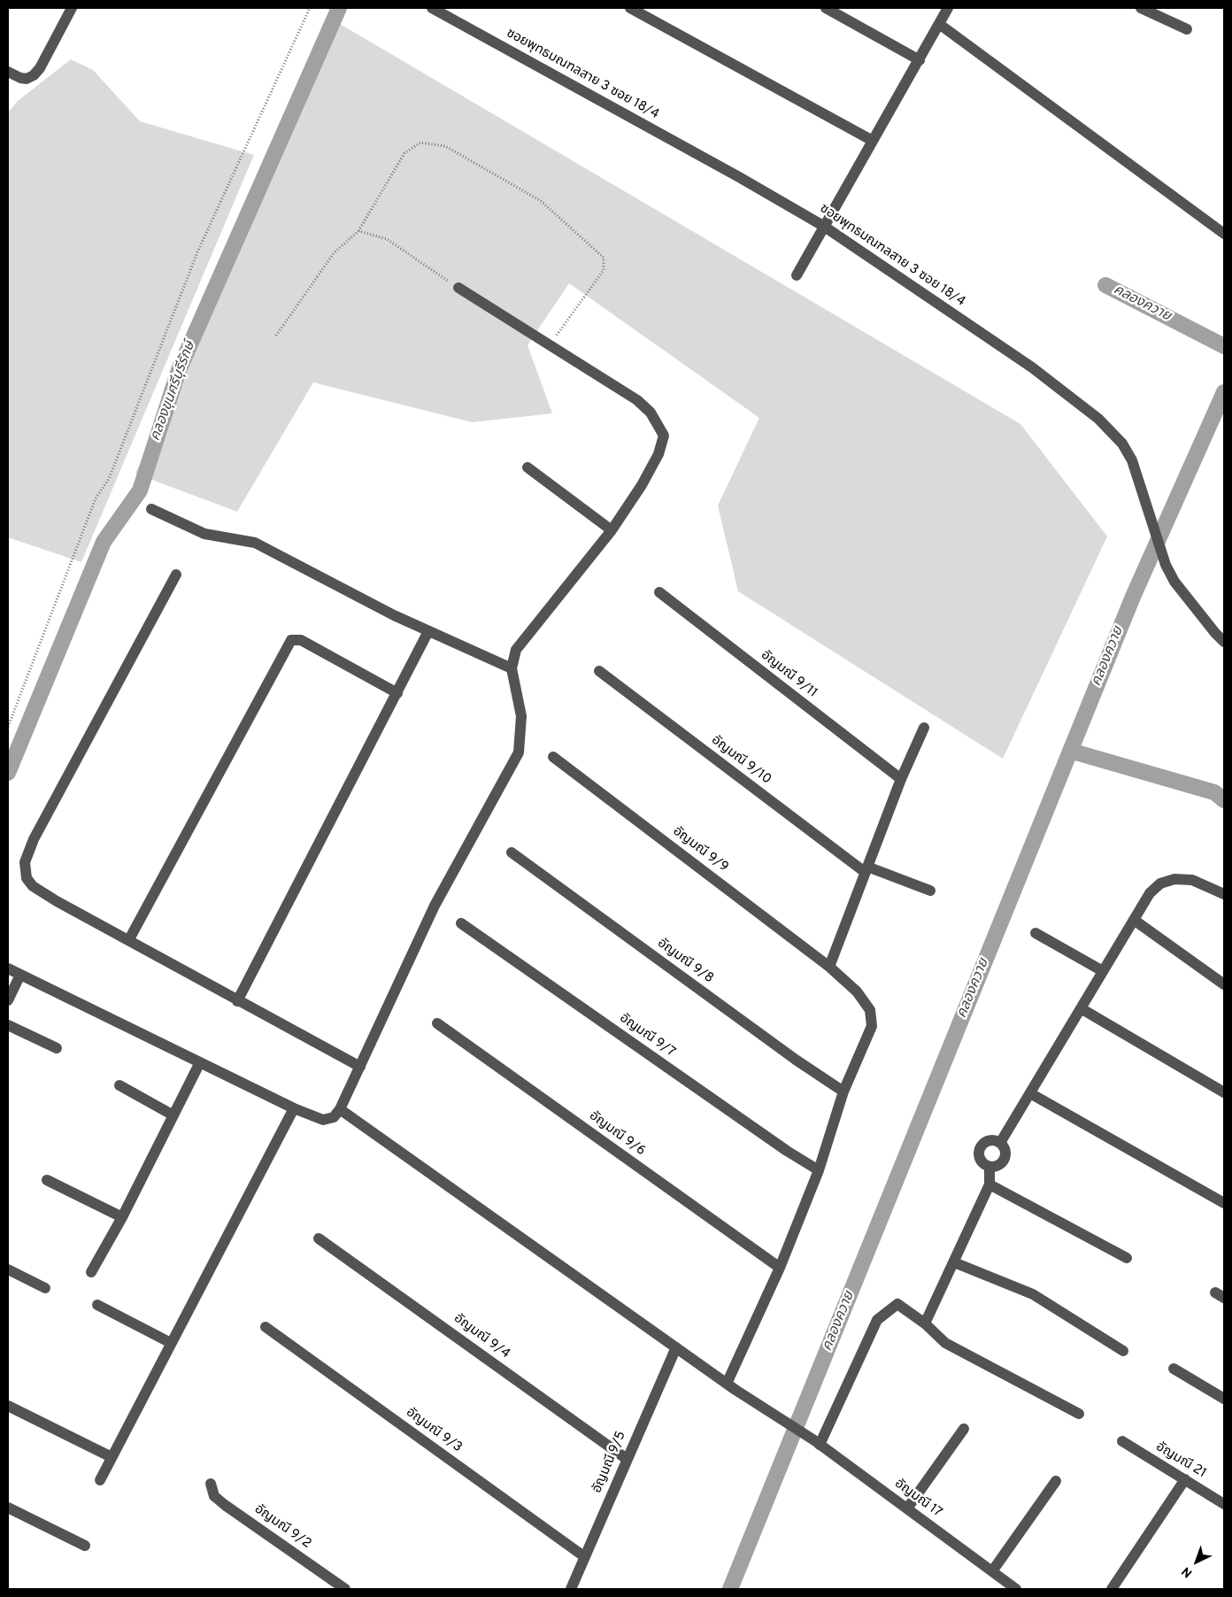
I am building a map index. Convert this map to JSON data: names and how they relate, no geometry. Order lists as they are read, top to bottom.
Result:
{
  "streets": {
    "street": [
      "ซอยพุทธมณฑลสาย 3 ซอย 18/4",
      "อัญมณี 9/11",
      "อัญมณี 9/10",
      "อัญมณี 9/9",
      "อัญมณี 9/8",
      "อัญมณี 9/7",
      "อัญมณี 9/6",
      "อัญมณี 9/4",
      "อัญมณี 9/3",
      "อัญมณี 21",
      "อัญมณี 9/5",
      "อัญมณี 17",
      "อัญมณี 9/2"
    ]
  },
  "crossings": [
    ["อัญมณี 9/9", "อัญมณี 9/8"],
    ["อัญมณี 9/9", "อัญมณี 9/7"],
    ["อัญมณี 9/9", "อัญมณี 9/6"],
    ["อัญมณี 9/9", "อัญมณี 17"],
    ["อัญมณี 9/4", "อัญมณี 9/5"],
    ["อัญมณี 9/3", "อัญมณี 9/5"],
    ["อัญมณี 9/5", "อัญมณี 17"]
  ],
  "water": ["คลองควาย", "คลองขุนศรีบุรีรักษ์"],
  "north": "bottom left"
}
